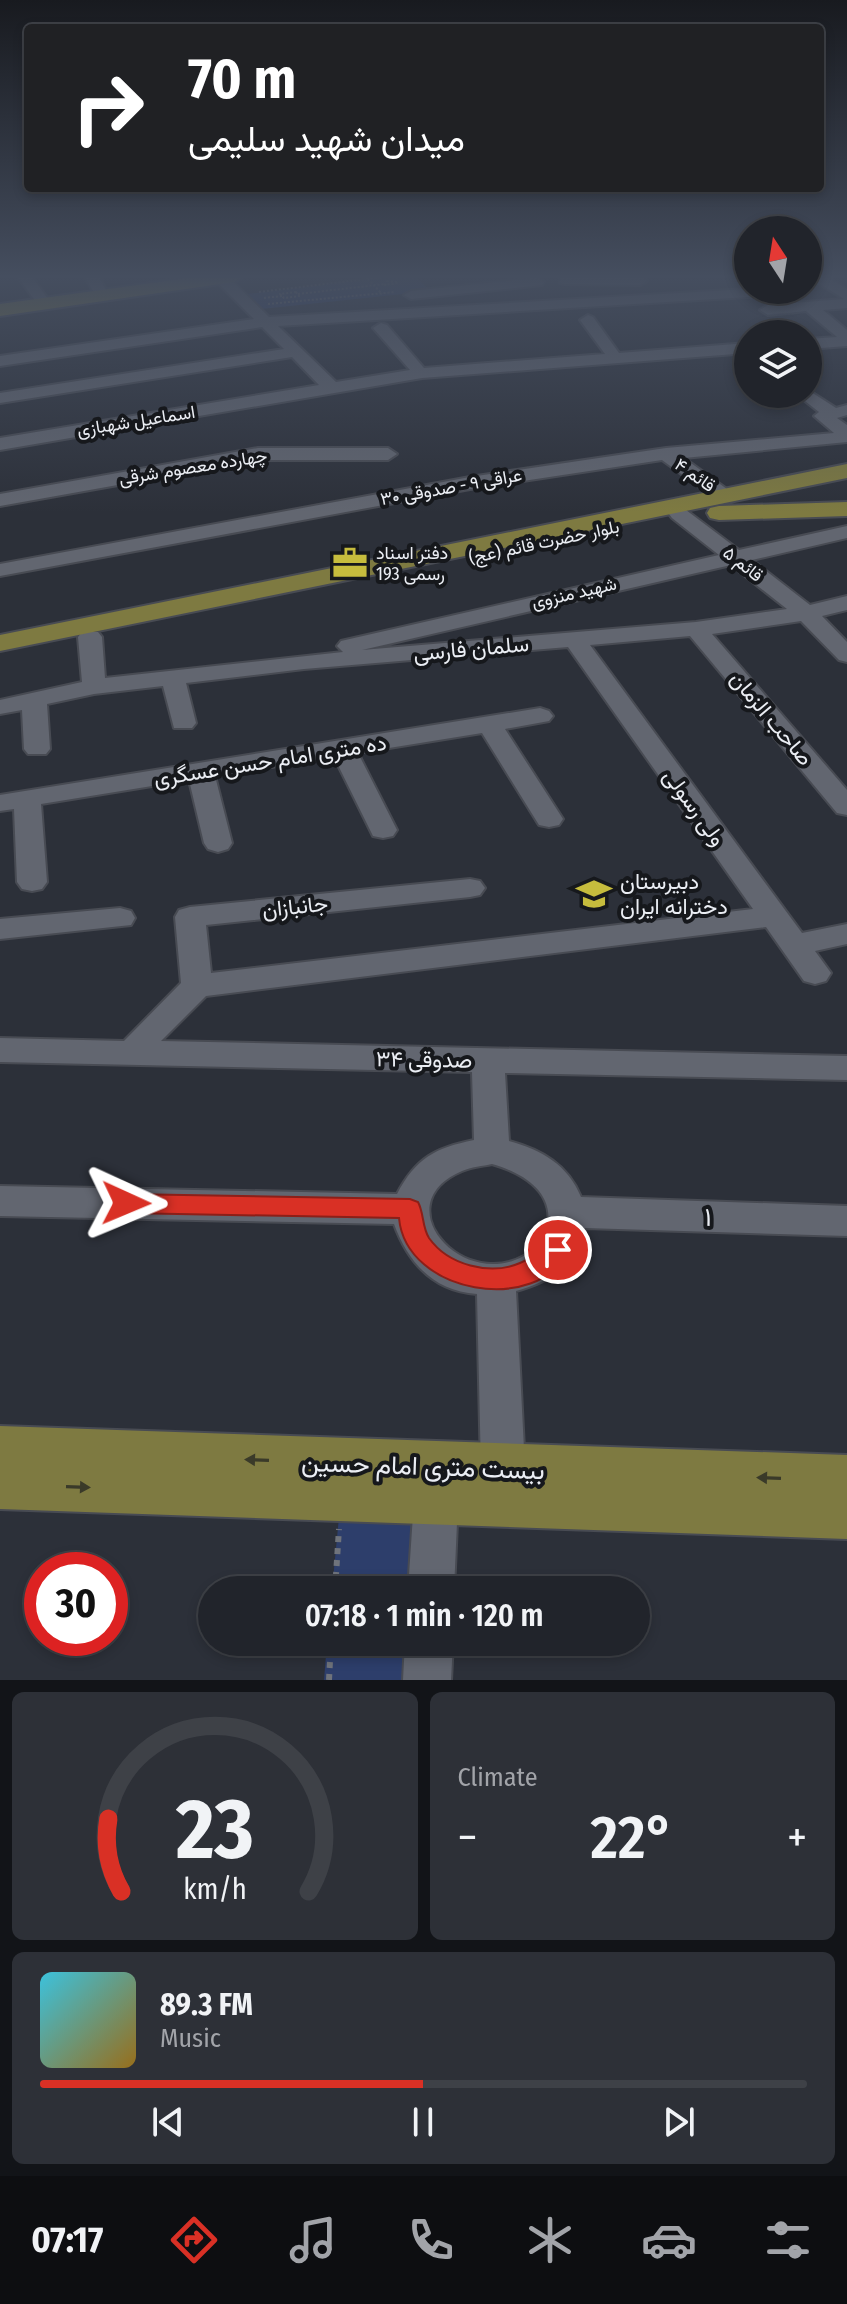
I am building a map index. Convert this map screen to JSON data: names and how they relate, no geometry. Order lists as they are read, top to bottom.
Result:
{
  "streets": {
    "main road": ["بلوار حضرت قائم (عج)", "بیست متری امام حسین"],
    "street": [
      "اسماعیل شهبازی",
      "چهارده معصوم شرقی",
      "قائم ۴",
      "عراقی ۹ - صدوقی ۳۰",
      "قائم ۵",
      "شهید منزوی",
      "سلمان فارسی",
      "صاحب الزمان",
      "ده متری امام حسن عسگری",
      "ولی رسولی",
      "جانبازان",
      "صدوقی ۳۴",
      "۱"
    ]
  },
  "crossings": [
    ["قائم ۴", "عراقی ۹ - صدوقی ۳۰"],
    ["بلوار حضرت قائم (عج)", "قائم ۵"],
    ["قائم ۵", "شهید منزوی"],
    ["قائم ۵", "سلمان فارسی"],
    ["شهید منزوی", "سلمان فارسی"],
    ["سلمان فارسی", "صاحب الزمان"],
    ["سلمان فارسی", "ولی رسولی"]
  ],
  "places": {
    "office": ["دفتر اسناد رسمی 193"],
    "school or university": ["دبیرستان دخترانه ایران"]
  },
  "north": "top",
  "page": {
    "turn": ["70 m", "میدان شهید سلیمی"],
    "limit": "30",
    "trip": "07:18 · 1 min · 120 m",
    "tile": "Climate",
    "heat": ["−", "22°", "+"],
    "song": ["89.3 FM", "Music"],
    "tabs": "07:17",
    "gauge": ["23", "km/h"]
  }
}
